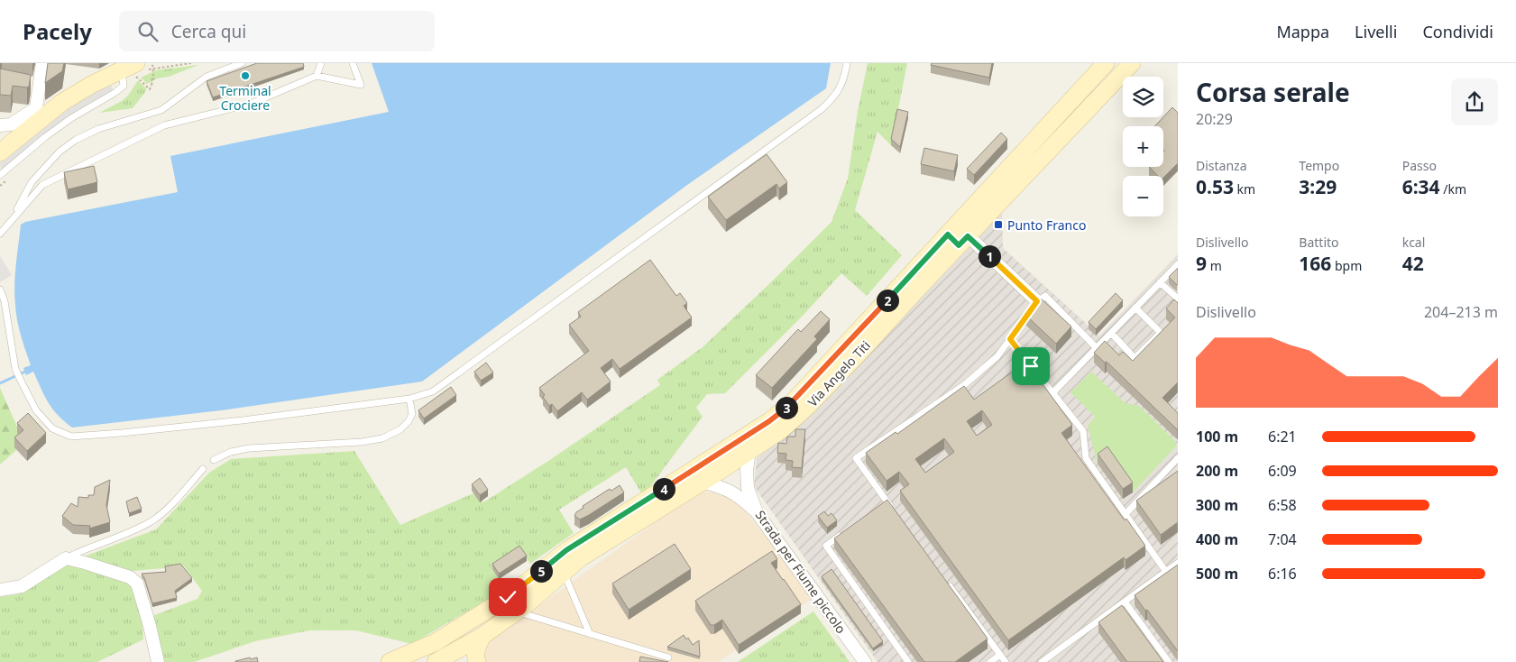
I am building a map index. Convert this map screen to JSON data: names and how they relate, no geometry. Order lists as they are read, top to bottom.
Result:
{
  "streets": {
    "main road": ["Via Angelo Titi"],
    "street": ["Strada per Fiume piccolo"]
  },
  "crossings": [
    ["Via Angelo Titi", "Strada per Fiume piccolo"]
  ],
  "places": {
    "other": ["Terminal Crociere"],
    "transit": ["Punto Franco"]
  },
  "page": {
    "header": "Pacely",
    "search": "Cerca qui",
    "nav": ["Mappa", "Livelli", "Condividi"],
    "heading": ["Corsa serale", "20:29"],
    "map_buttons": ["+", "−"],
    "stats": [
      ["Distanza", "0.53 km"],
      ["Tempo", "3:29"],
      ["Passo", "6:34 /km"],
      ["Dislivello", "9 m"],
      ["Battito", "166 bpm"],
      ["kcal", "42"]
    ],
    "pins": [
      "1",
      "2",
      "3",
      "4",
      "5"
    ],
    "chart": ["Dislivello", "204–213 m"],
    "list": [
      {
        "name": "100 m",
        "note": "6:21"
      },
      {
        "name": "200 m",
        "note": "6:09"
      },
      {
        "name": "300 m",
        "note": "6:58"
      },
      {
        "name": "400 m",
        "note": "7:04"
      },
      {
        "name": "500 m",
        "note": "6:16"
      }
    ]
  }
}
